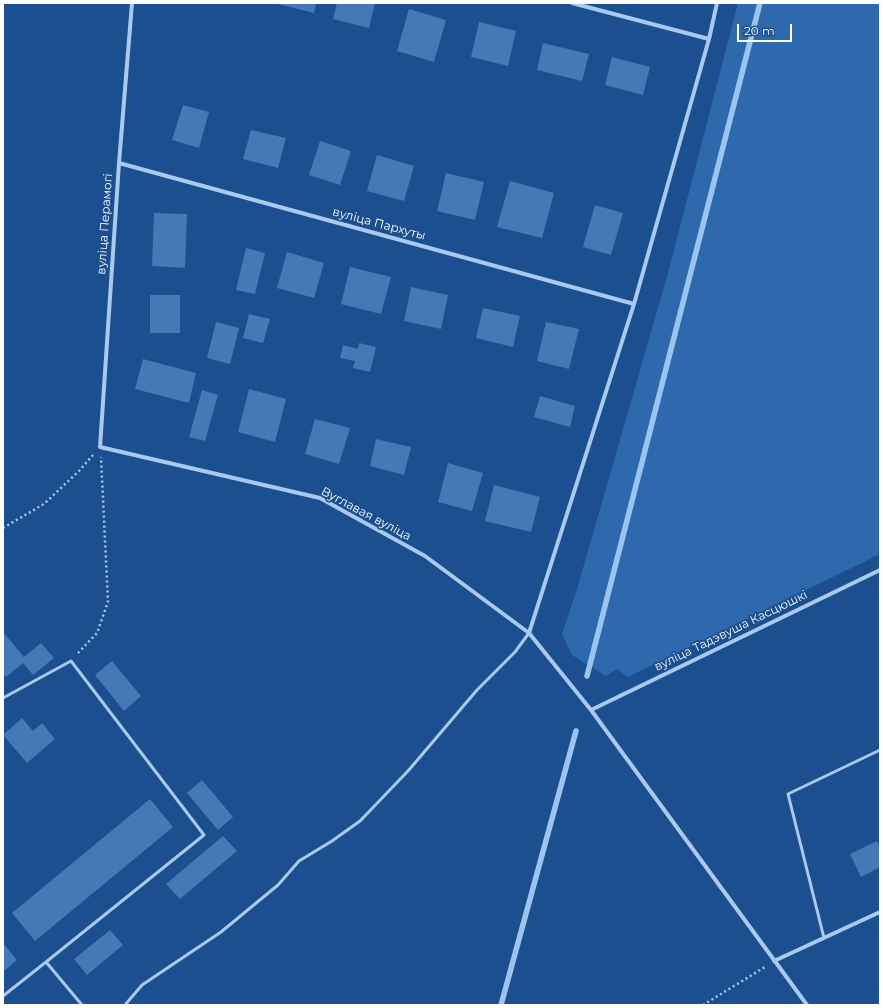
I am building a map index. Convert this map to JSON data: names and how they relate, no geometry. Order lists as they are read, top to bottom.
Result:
{
  "streets": {
    "street": [
      "вуліца Перамогі",
      "вуліца Пархуты",
      "Вуглавая вуліца",
      "вуліца Тадэвуша Касцюшкі"
    ]
  },
  "crossings": [
    ["вуліца Перамогі", "вуліца Пархуты"],
    ["вуліца Перамогі", "Вуглавая вуліца"],
    ["Вуглавая вуліца", "вуліца Тадэвуша Касцюшкі"]
  ],
  "scale_bar": "20 m"
}
